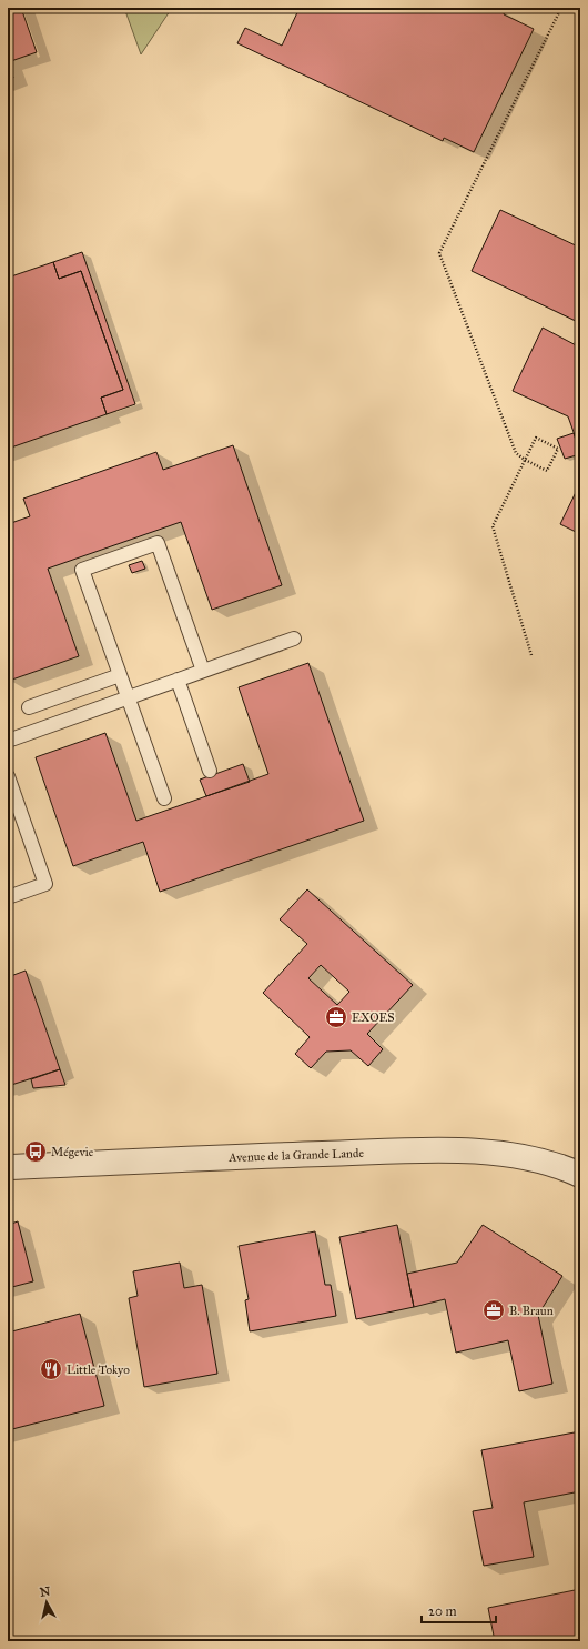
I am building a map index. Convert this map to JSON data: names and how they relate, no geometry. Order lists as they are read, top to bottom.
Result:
{
  "streets": {
    "street": ["Avenue de la Grande Lande"]
  },
  "places": {
    "office": ["EXOES", "B. Braun"],
    "bus stop": ["Mégevie"],
    "restaurant": ["Little Tokyo"]
  },
  "scale_bar": "20 m",
  "north": "top"
}
